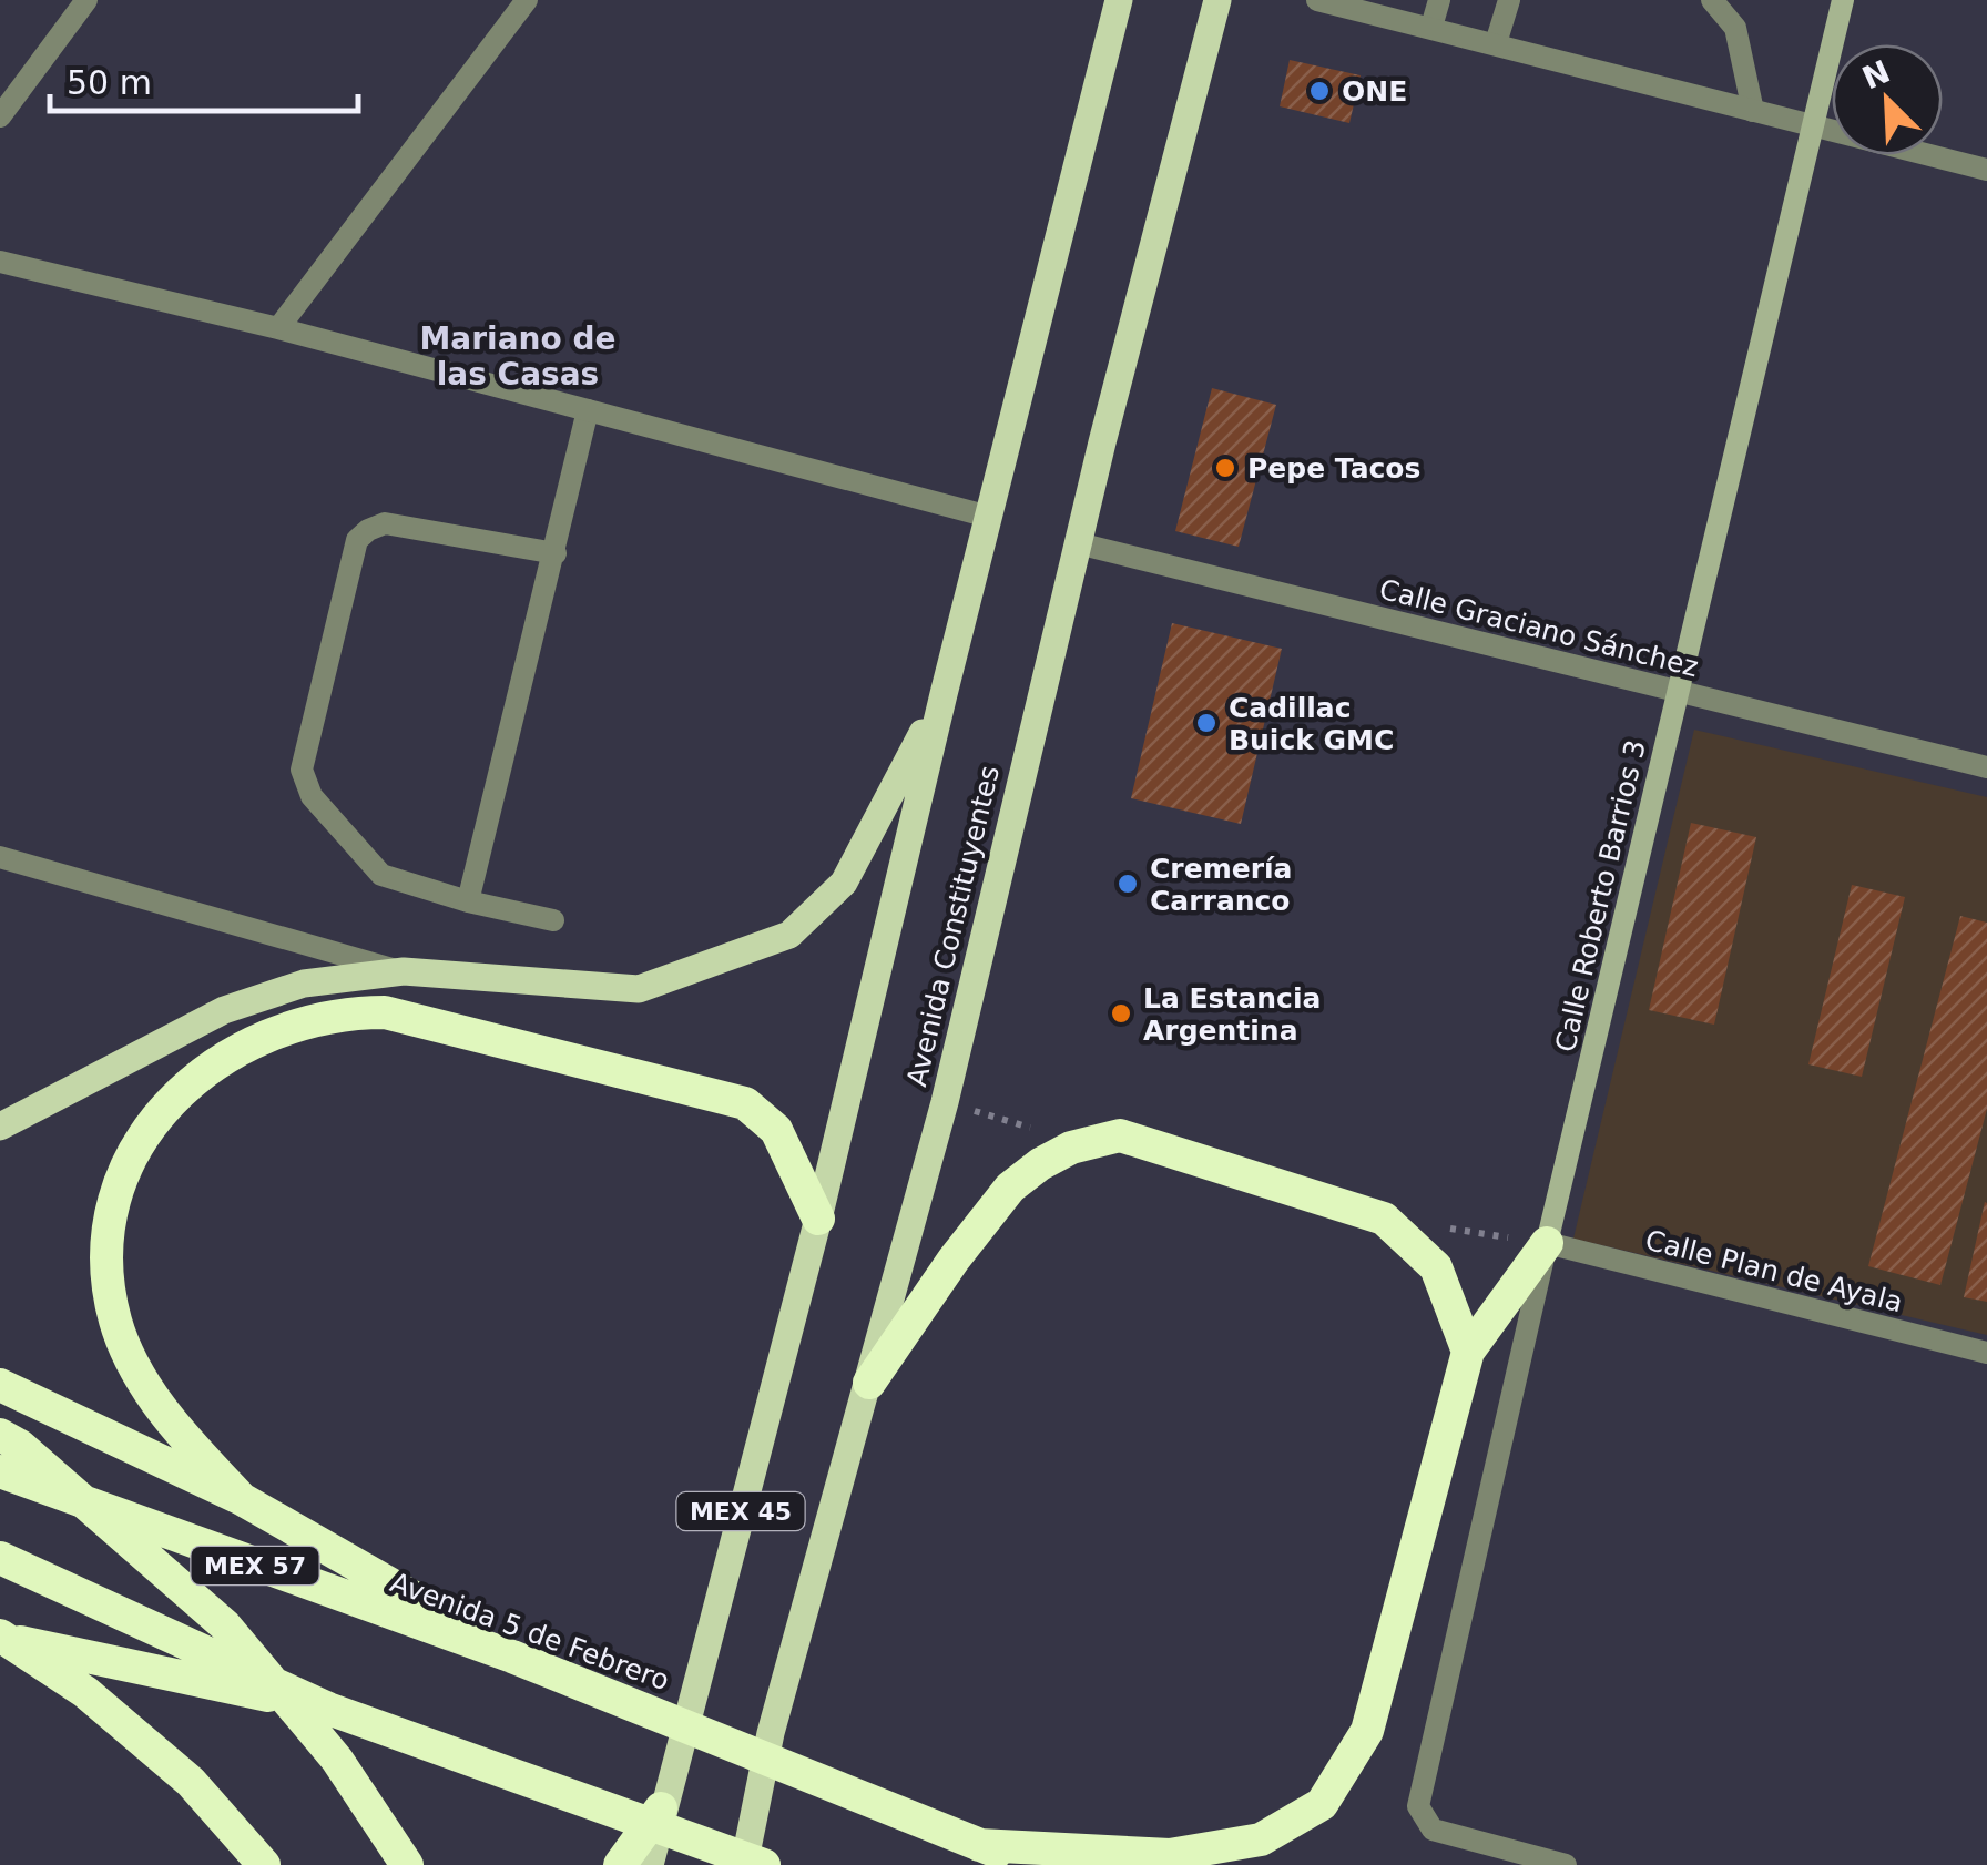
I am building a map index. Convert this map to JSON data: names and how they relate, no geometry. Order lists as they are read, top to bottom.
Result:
{
  "streets": {
    "highway": ["MEX 57", "Avenida 5 de Febrero"],
    "main road": ["Avenida Constituyentes", "MEX 45"],
    "street": ["Calle Graciano Sánchez", "Calle Roberto Barrios 3", "Calle Plan de Ayala"]
  },
  "crossings": [
    ["Calle Graciano Sánchez", "Calle Roberto Barrios 3"],
    ["Calle Graciano Sánchez", "Avenida Constituyentes"],
    ["Calle Roberto Barrios 3", "Calle Plan de Ayala"]
  ],
  "districts": ["Mariano de las Casas"],
  "places": [
    "ONE",
    "Pepe Tacos",
    "Cadillac Buick GMC",
    "Cremería Carranco",
    "La Estancia Argentina"
  ],
  "scale_bar": "50 m",
  "north": "top left"
}
